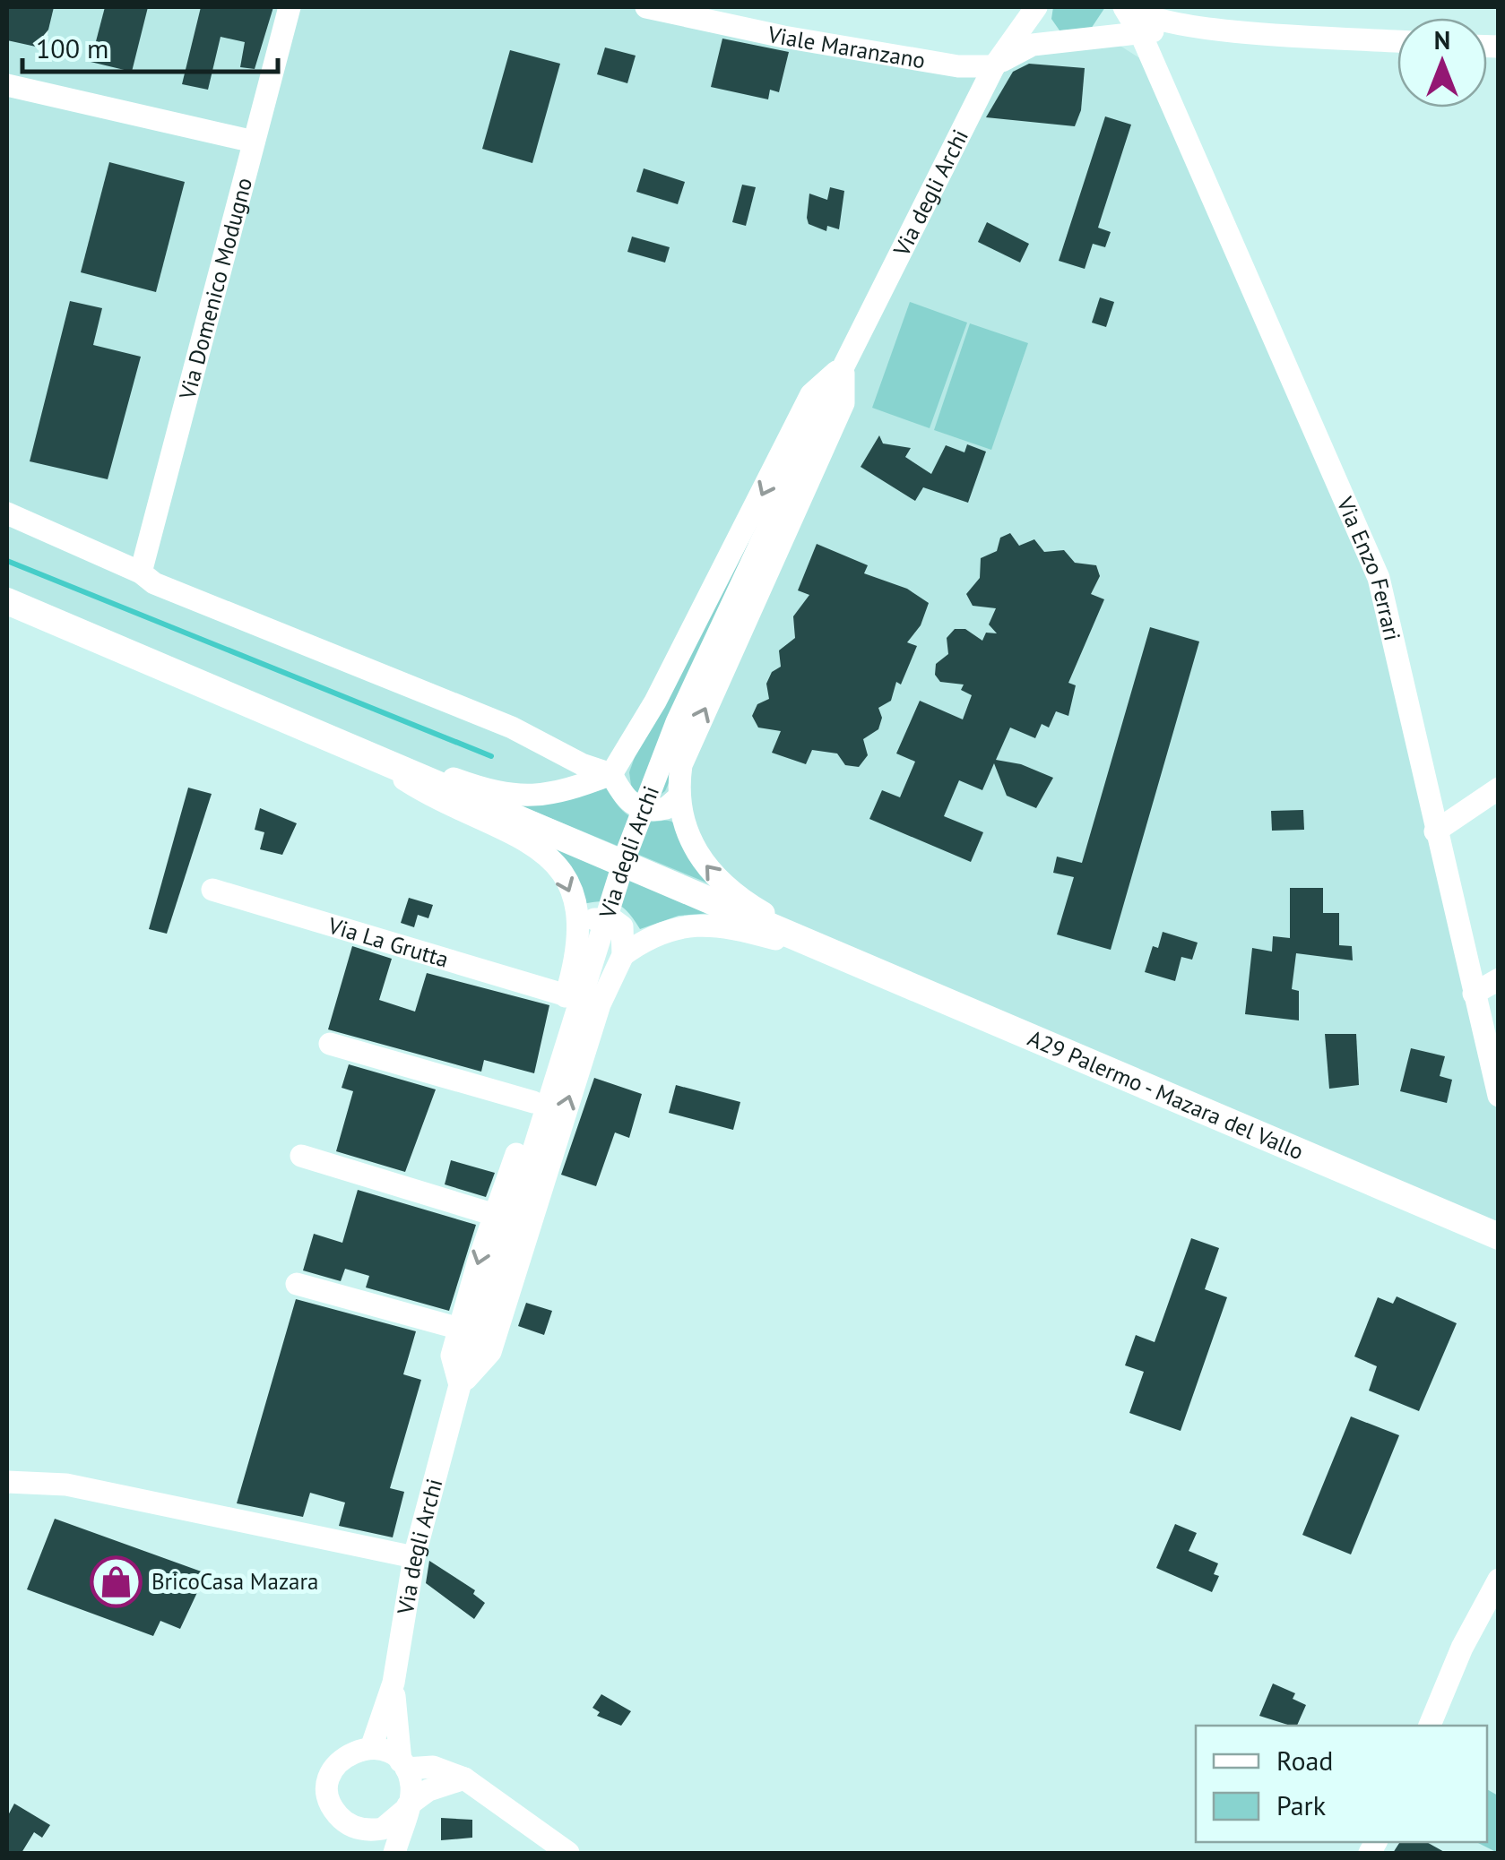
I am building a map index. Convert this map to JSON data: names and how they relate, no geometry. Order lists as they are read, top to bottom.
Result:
{
  "streets": {
    "main road": ["A29 Palermo - Mazara del Vallo"],
    "street": [
      "Viale Maranzano",
      "Via degli Archi",
      "Via Domenico Modugno",
      "Via Enzo Ferrari",
      "Via La Grutta"
    ]
  },
  "crossings": [
    ["Viale Maranzano", "Via degli Archi"]
  ],
  "places": {
    "shop": ["BricoCasa Mazara"]
  },
  "legend": ["Road", "Park"],
  "scale_bar": "100 m",
  "north": "top"
}
